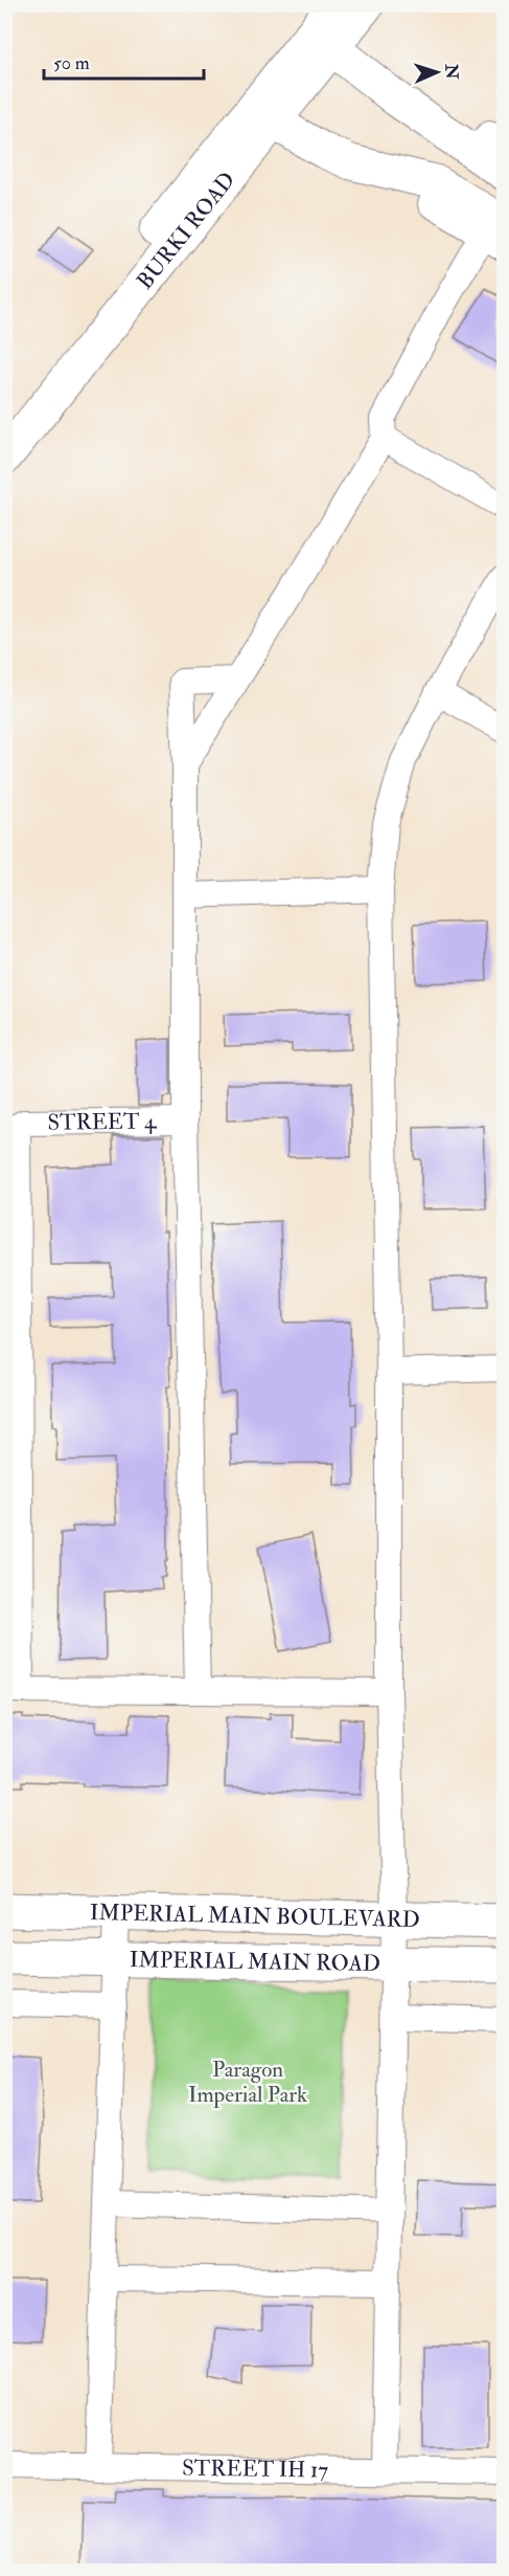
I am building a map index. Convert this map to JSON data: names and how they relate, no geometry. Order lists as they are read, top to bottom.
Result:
{
  "streets": {
    "street": [
      "BURKI ROAD",
      "STREET 4",
      "IMPERIAL MAIN BOULEVARD",
      "IMPERIAL MAIN ROAD",
      "STREET IH 17"
    ]
  },
  "parks": ["Paragon Imperial Park"],
  "scale_bar": "50 m",
  "north": "right"
}
